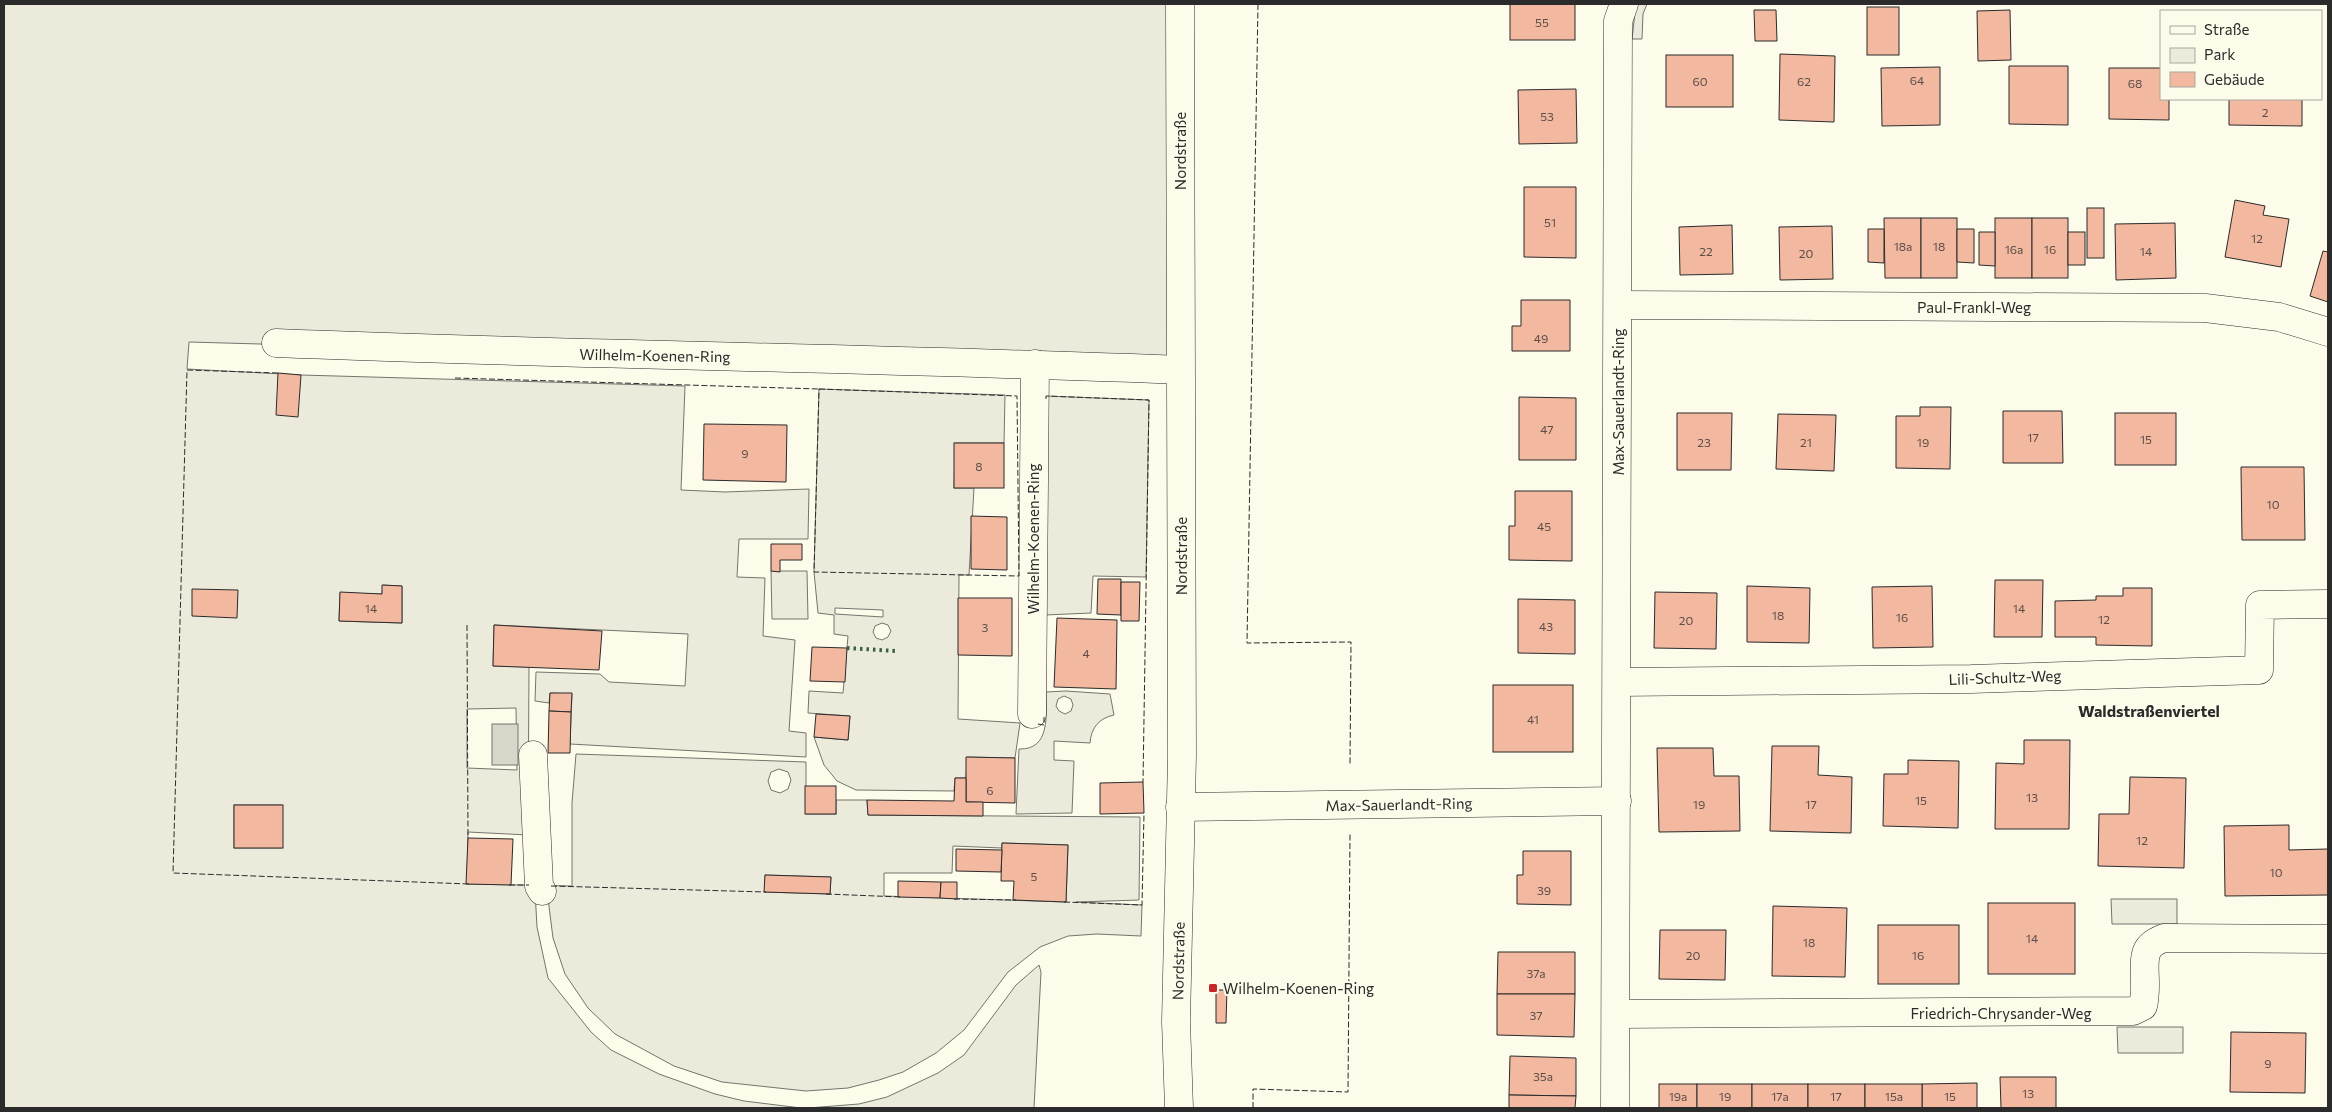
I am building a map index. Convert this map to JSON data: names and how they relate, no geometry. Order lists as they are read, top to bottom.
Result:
{
  "streets": {
    "street": [
      "Nordstraße",
      "Paul-Frankl-Weg",
      "Wilhelm-Koenen-Ring",
      "Max-Sauerlandt-Ring",
      "Lili-Schultz-Weg",
      "Friedrich-Chrysander-Weg"
    ]
  },
  "crossings": [
    ["Nordstraße", "Wilhelm-Koenen-Ring"],
    ["Nordstraße", "Max-Sauerlandt-Ring"],
    ["Paul-Frankl-Weg", "Max-Sauerlandt-Ring"],
    ["Max-Sauerlandt-Ring", "Lili-Schultz-Weg"],
    ["Max-Sauerlandt-Ring", "Friedrich-Chrysander-Weg"]
  ],
  "districts": ["Waldstraßenviertel"],
  "places": {
    "transit": ["Wilhelm-Koenen-Ring"]
  },
  "house_numbers": [
    "55",
    "64",
    "60",
    "62",
    "68",
    "2",
    "53",
    "51",
    "12",
    "18a",
    "18",
    "16a",
    "16",
    "22",
    "14",
    "20",
    "49",
    "47",
    "17",
    "15",
    "23",
    "21",
    "19",
    "9",
    "8",
    "10",
    "45",
    "14",
    "14",
    "18",
    "16",
    "12",
    "20",
    "43",
    "3",
    "4",
    "41",
    "6",
    "13",
    "15",
    "19",
    "17",
    "12",
    "10",
    "5",
    "39",
    "14",
    "18",
    "20",
    "16",
    "37a",
    "37",
    "9",
    "35a",
    "13",
    "19a",
    "19",
    "17a",
    "17",
    "15a",
    "15"
  ],
  "legend": ["Straße", "Park", "Gebäude"]
}
